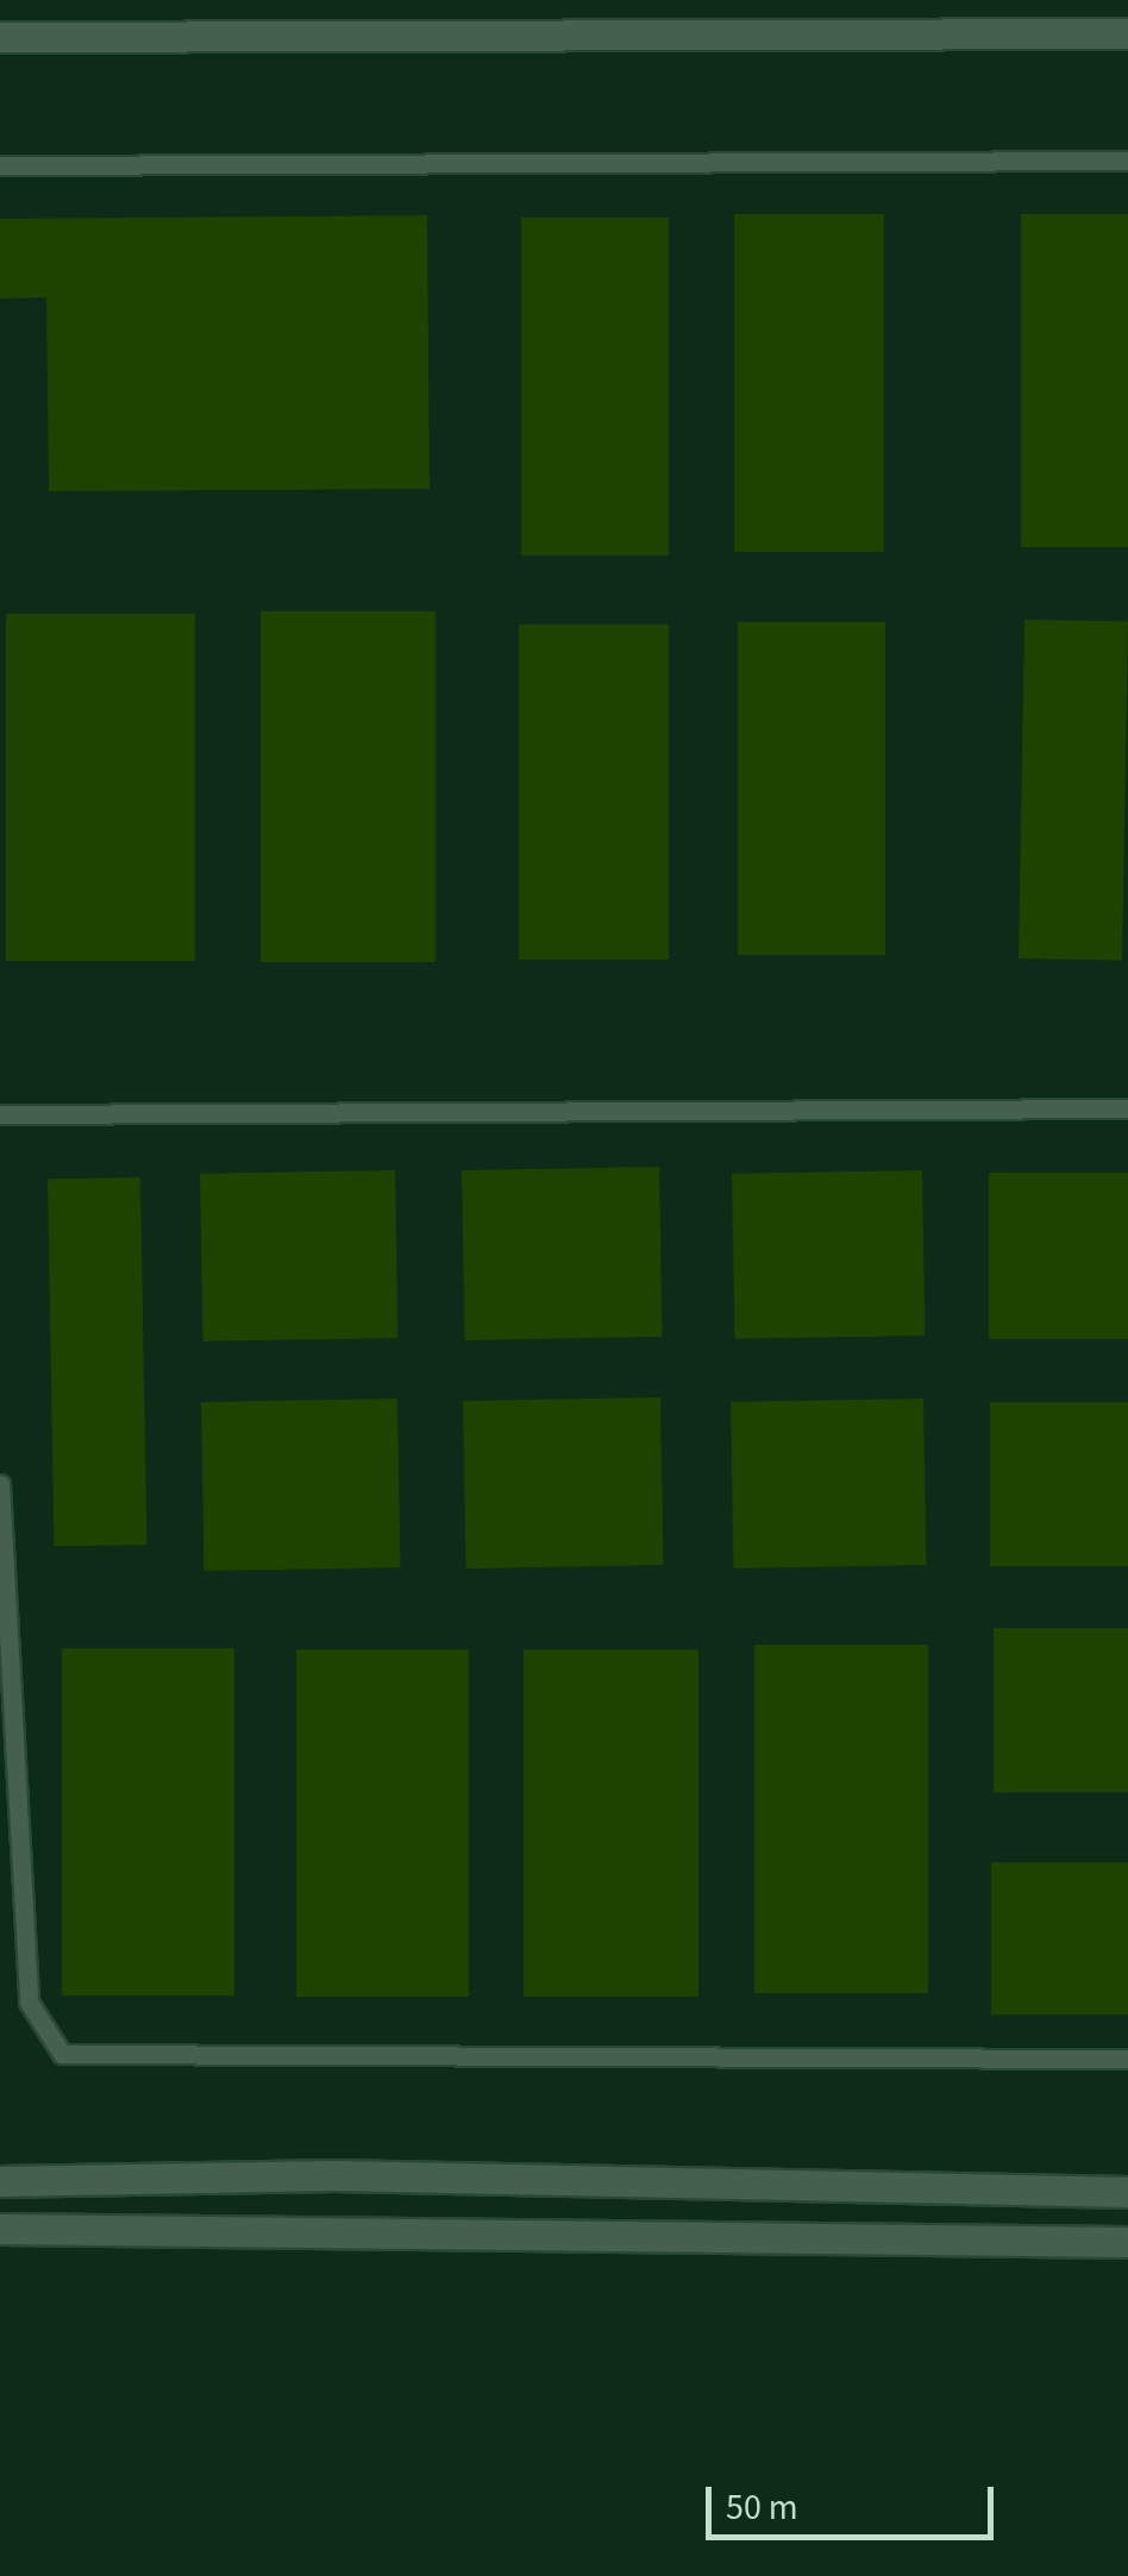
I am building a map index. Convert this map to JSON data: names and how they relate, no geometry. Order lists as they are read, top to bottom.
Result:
{
  "scale_bar": "50 m"
}
